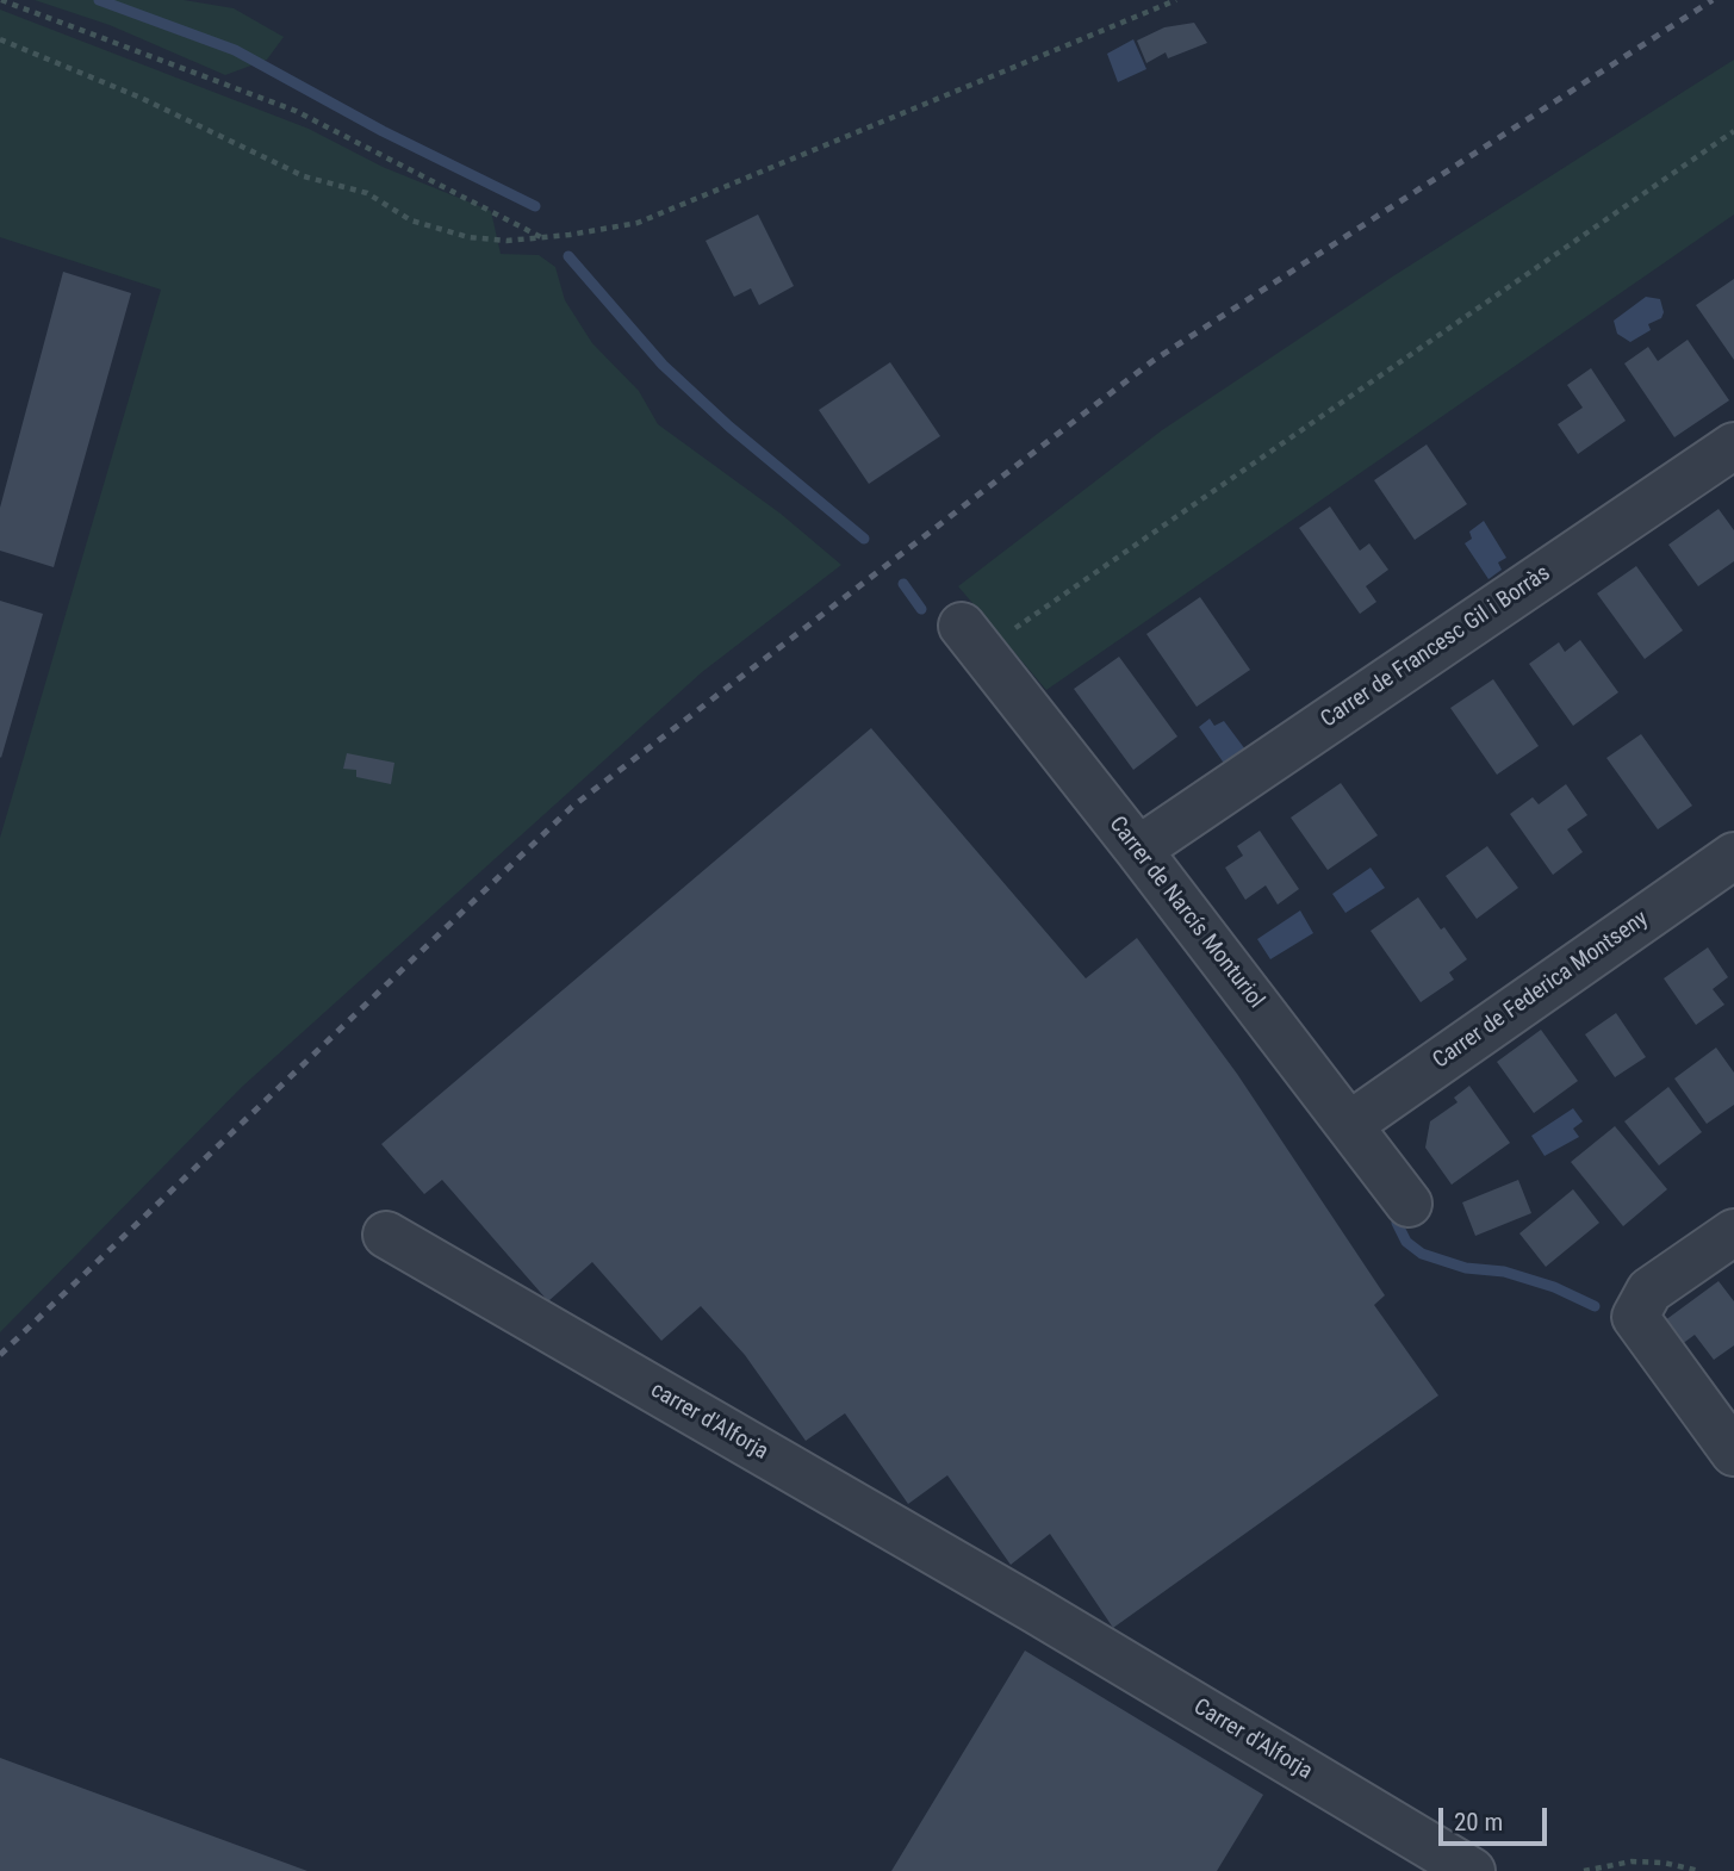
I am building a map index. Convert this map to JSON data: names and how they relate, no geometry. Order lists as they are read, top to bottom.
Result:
{
  "streets": {
    "street": [
      "Carrer de Francesc Gil i Borràs",
      "Carrer de Narcís Monturiol",
      "Carrer de Federica Montseny",
      "carrer d'Alforja",
      "Carrer d'Alforja"
    ]
  },
  "crossings": [
    ["Carrer de Francesc Gil i Borràs", "Carrer de Narcís Monturiol"],
    ["Carrer de Narcís Monturiol", "Carrer de Federica Montseny"],
    ["carrer d'Alforja", "Carrer d'Alforja"]
  ],
  "scale_bar": "20 m"
}
